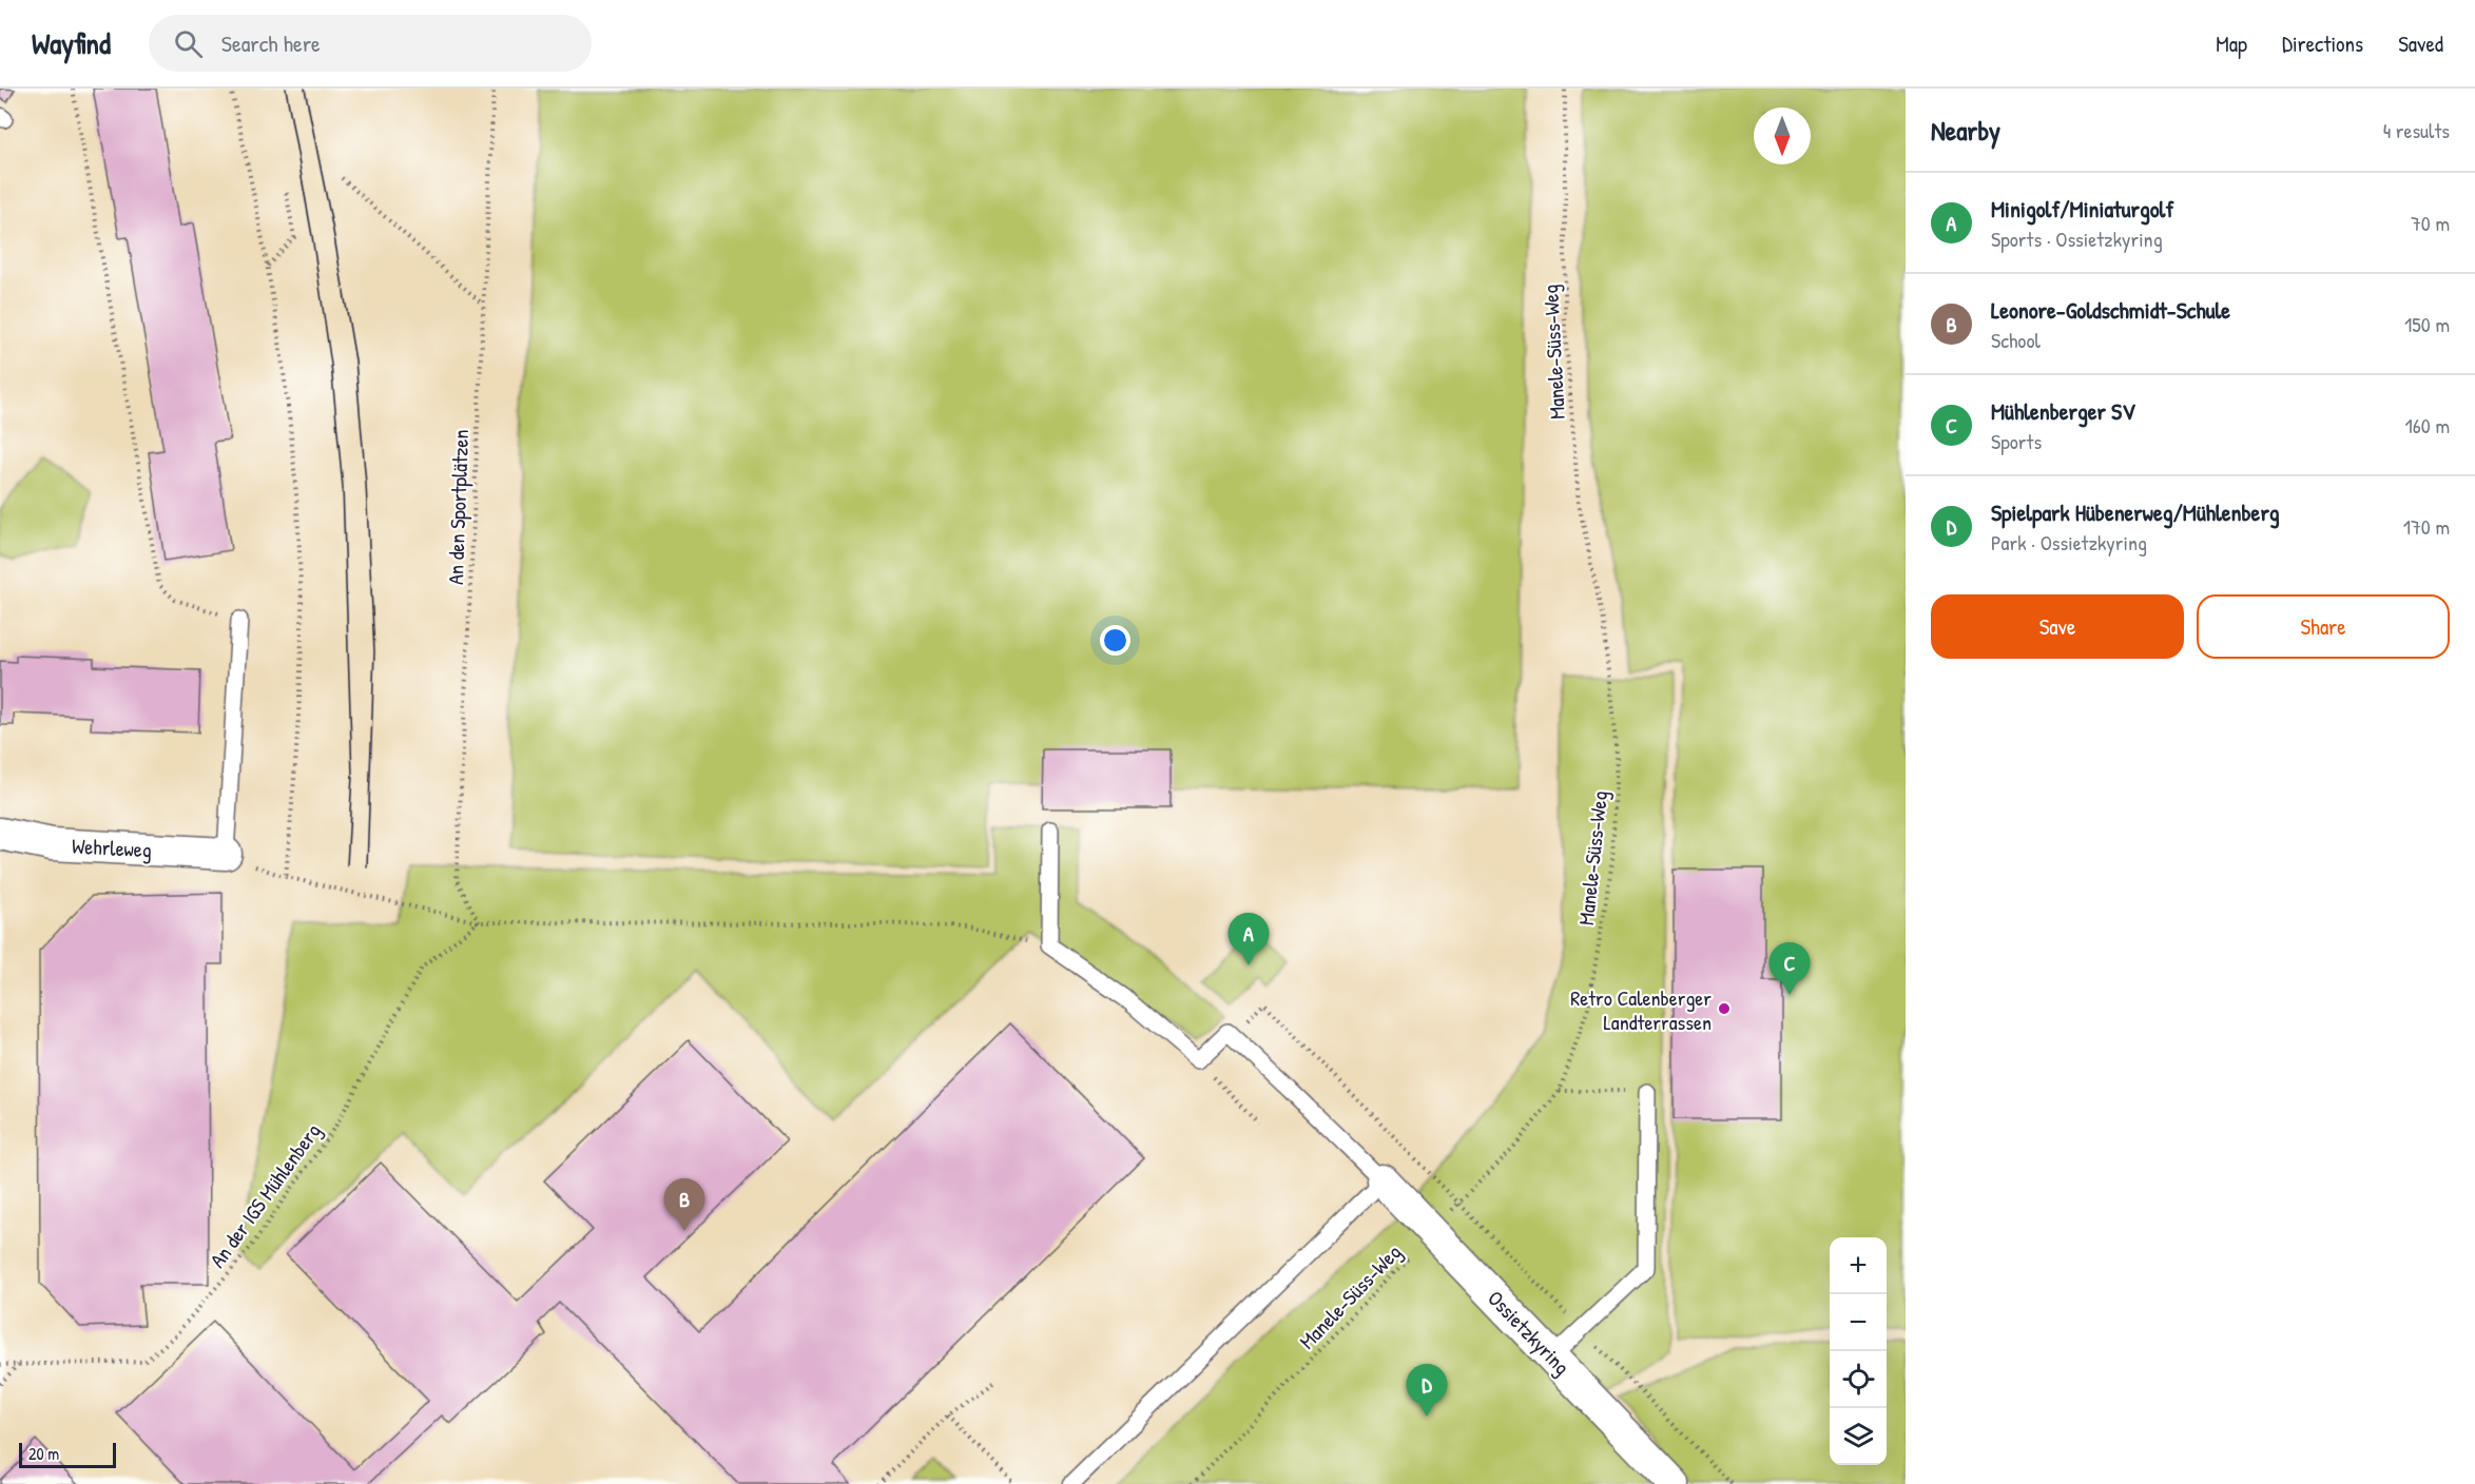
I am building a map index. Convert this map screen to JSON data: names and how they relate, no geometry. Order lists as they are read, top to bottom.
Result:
{
  "streets": {
    "street": ["Wehrleweg", "Ossietzkyring"],
    "path": ["Manele-Süss-Weg", "An den Sportplätzen", "An der IGS Mühlenberg"]
  },
  "crossings": [
    ["Manele-Süss-Weg", "Ossietzkyring"],
    ["An den Sportplätzen", "An der IGS Mühlenberg"]
  ],
  "places": ["Retro Calenberger Landterrassen"],
  "scale_bar": "20 m",
  "north": "bottom",
  "page": {
    "header": "Wayfind",
    "search": "Search here",
    "nav": ["Map", "Directions", "Saved"],
    "heading": ["Nearby", "4 results"],
    "list": [
      {
        "mark": "A",
        "name": "Minigolf/Miniaturgolf",
        "note": "Sports · Ossietzkyring",
        "value": "70 m"
      },
      {
        "mark": "B",
        "name": "Leonore-Goldschmidt-Schule",
        "note": "School",
        "value": "150 m"
      },
      {
        "mark": "C",
        "name": "Mühlenberger SV",
        "note": "Sports",
        "value": "160 m"
      },
      {
        "mark": "D",
        "name": "Spielpark Hübenerweg/Mühlenberg",
        "note": "Park · Ossietzkyring",
        "value": "170 m"
      }
    ],
    "buttons": ["Save", "Share"],
    "pins": [
      "A",
      "C",
      "B",
      "D"
    ],
    "map_buttons": ["+", "−"],
    "scale": "20 m"
  }
}
